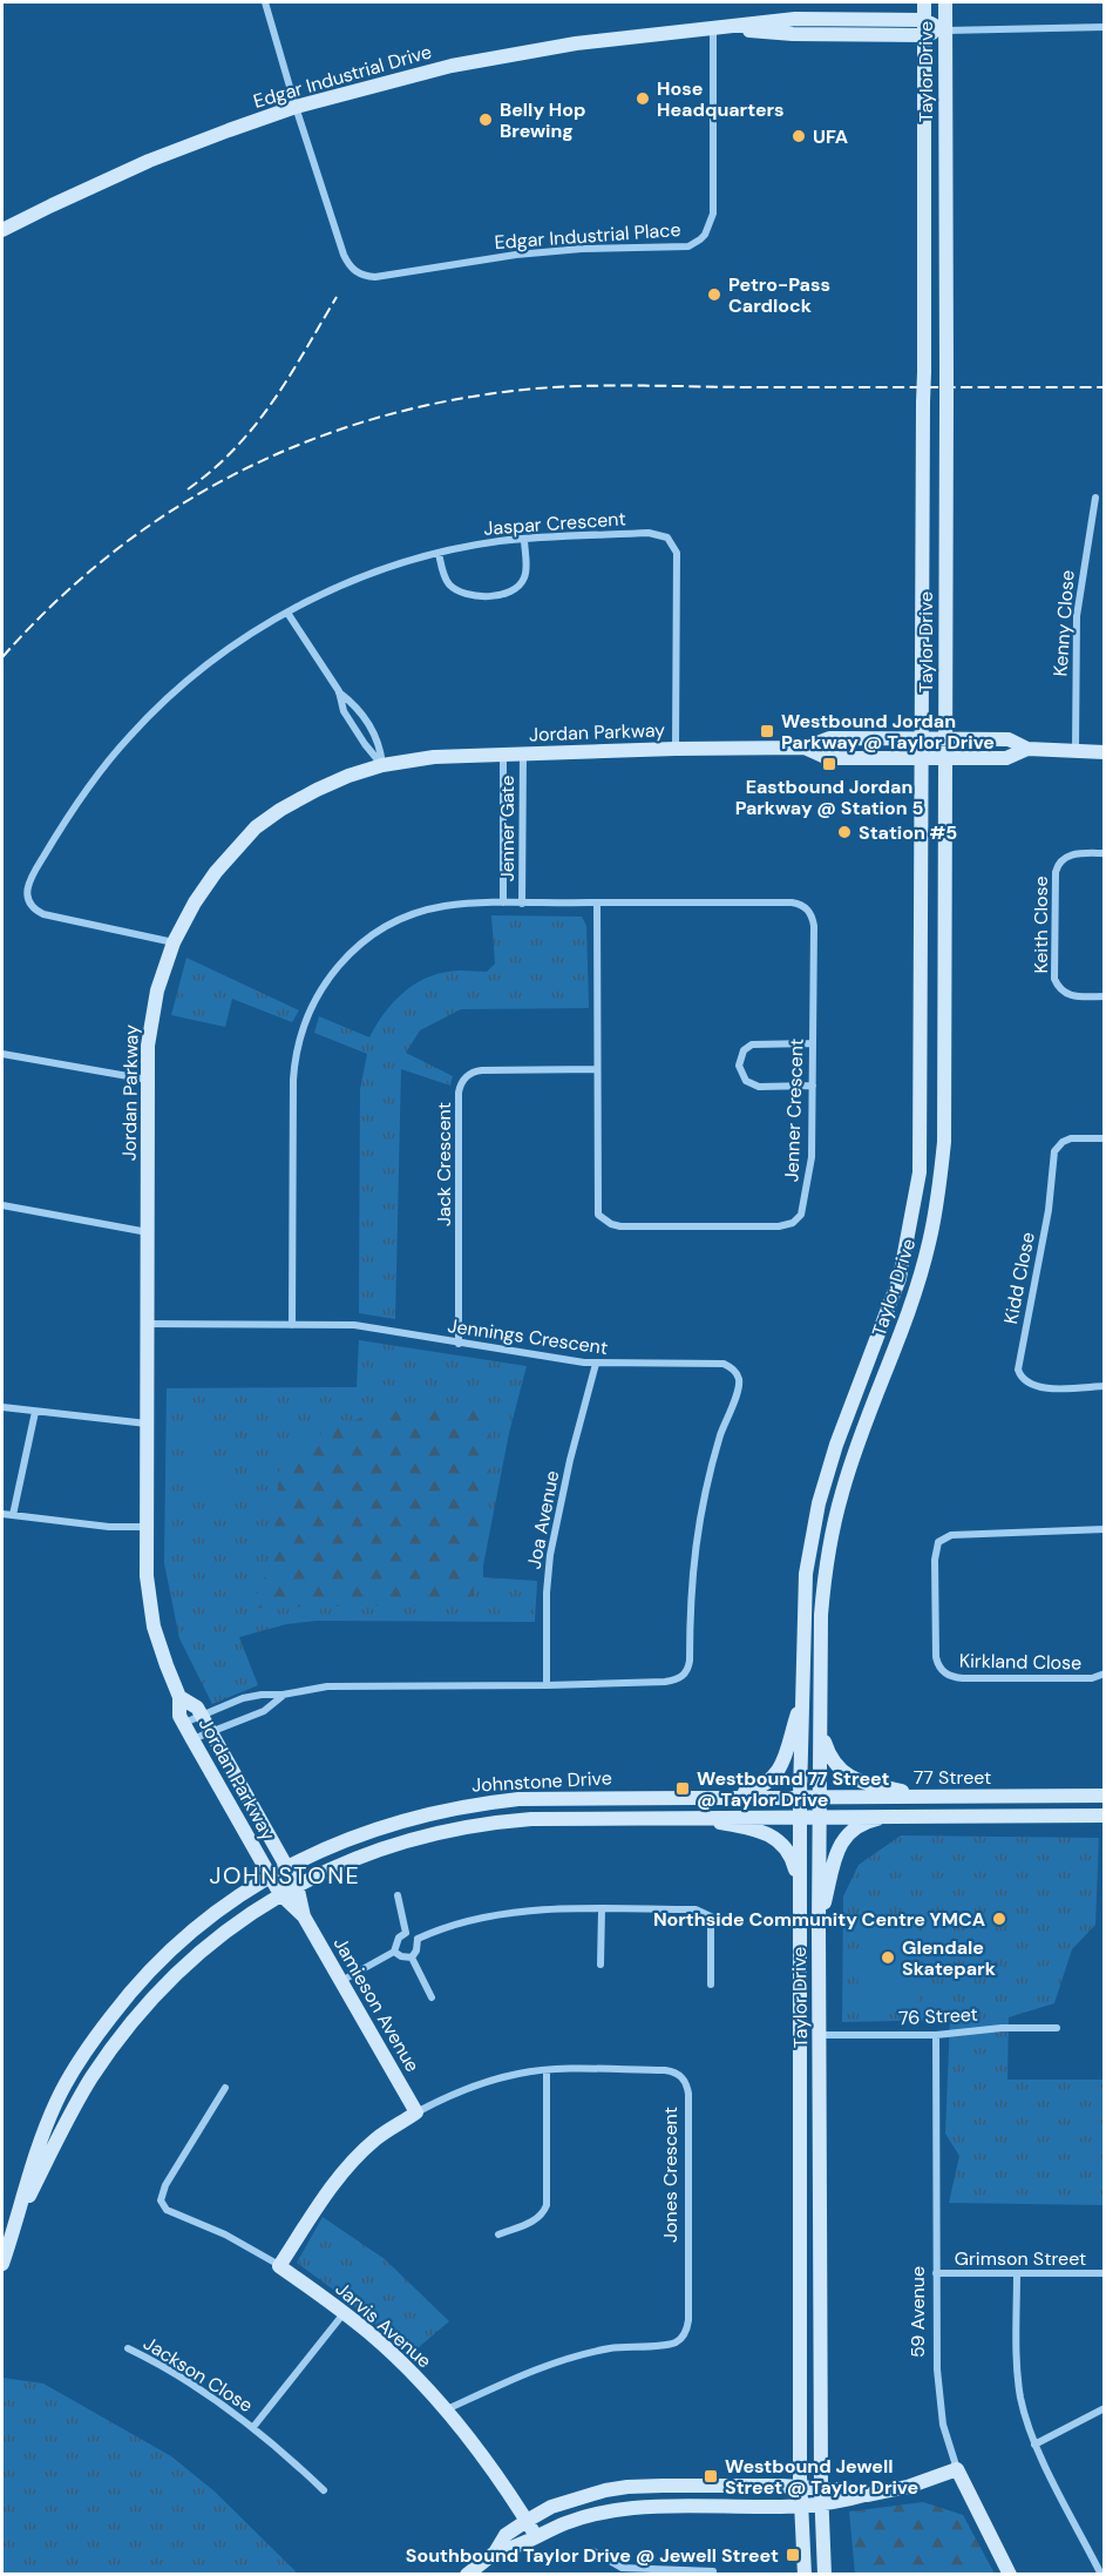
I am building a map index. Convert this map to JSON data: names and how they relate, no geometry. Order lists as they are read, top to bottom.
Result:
{
  "streets": {
    "main road": [
      "Taylor Drive",
      "Edgar Industrial Drive",
      "Jordan Parkway",
      "77 Street",
      "Johnstone Drive",
      "Jamieson Avenue",
      "Jones Crescent",
      "59 Avenue",
      "Jarvis Avenue"
    ],
    "street": [
      "Edgar Industrial Place",
      "Jaspar Crescent",
      "Kenny Close",
      "Jenner Gate",
      "Keith Close",
      "Jenner Crescent",
      "Jack Crescent",
      "Kidd Close",
      "Jennings Crescent",
      "Joa Avenue",
      "Kirkland Close",
      "76 Street",
      "Grimson Street",
      "Jackson Close"
    ]
  },
  "crossings": [
    ["Taylor Drive", "Edgar Industrial Drive"],
    ["Taylor Drive", "Jordan Parkway"],
    ["Taylor Drive", "77 Street"],
    ["Taylor Drive", "Johnstone Drive"],
    ["Taylor Drive", "76 Street"],
    ["Edgar Industrial Drive", "Edgar Industrial Place"],
    ["Jaspar Crescent", "Jordan Parkway"],
    ["Jordan Parkway", "Jenner Gate"],
    ["Jordan Parkway", "Jennings Crescent"],
    ["Jordan Parkway", "Johnstone Drive"],
    ["Jordan Parkway", "Jamieson Avenue"],
    ["Jenner Gate", "Jenner Crescent"],
    ["Jenner Crescent", "Jack Crescent"],
    ["Jenner Crescent", "Jennings Crescent"],
    ["Jack Crescent", "Jennings Crescent"],
    ["Jennings Crescent", "Joa Avenue"],
    ["77 Street", "Johnstone Drive"],
    ["Johnstone Drive", "Jamieson Avenue"],
    ["Jamieson Avenue", "Jones Crescent"],
    ["76 Street", "59 Avenue"],
    ["Jones Crescent", "Jarvis Avenue"],
    ["Grimson Street", "59 Avenue"],
    ["Jarvis Avenue", "Jackson Close"]
  ],
  "districts": ["JOHNSTONE"],
  "places": {
    "other": [
      "Hose Headquarters",
      "Belly Hop Brewing",
      "UFA",
      "Petro-Pass Cardlock",
      "Station #5",
      "Northside Community Centre YMCA",
      "Glendale Skatepark"
    ],
    "transit": [
      "Westbound Jordan Parkway @ Taylor Drive",
      "Eastbound Jordan Parkway @ Station 5",
      "Westbound 77 Street @ Taylor Drive",
      "Westbound Jewell Street @ Taylor Drive",
      "Southbound Taylor Drive @ Jewell Street"
    ]
  }
}
